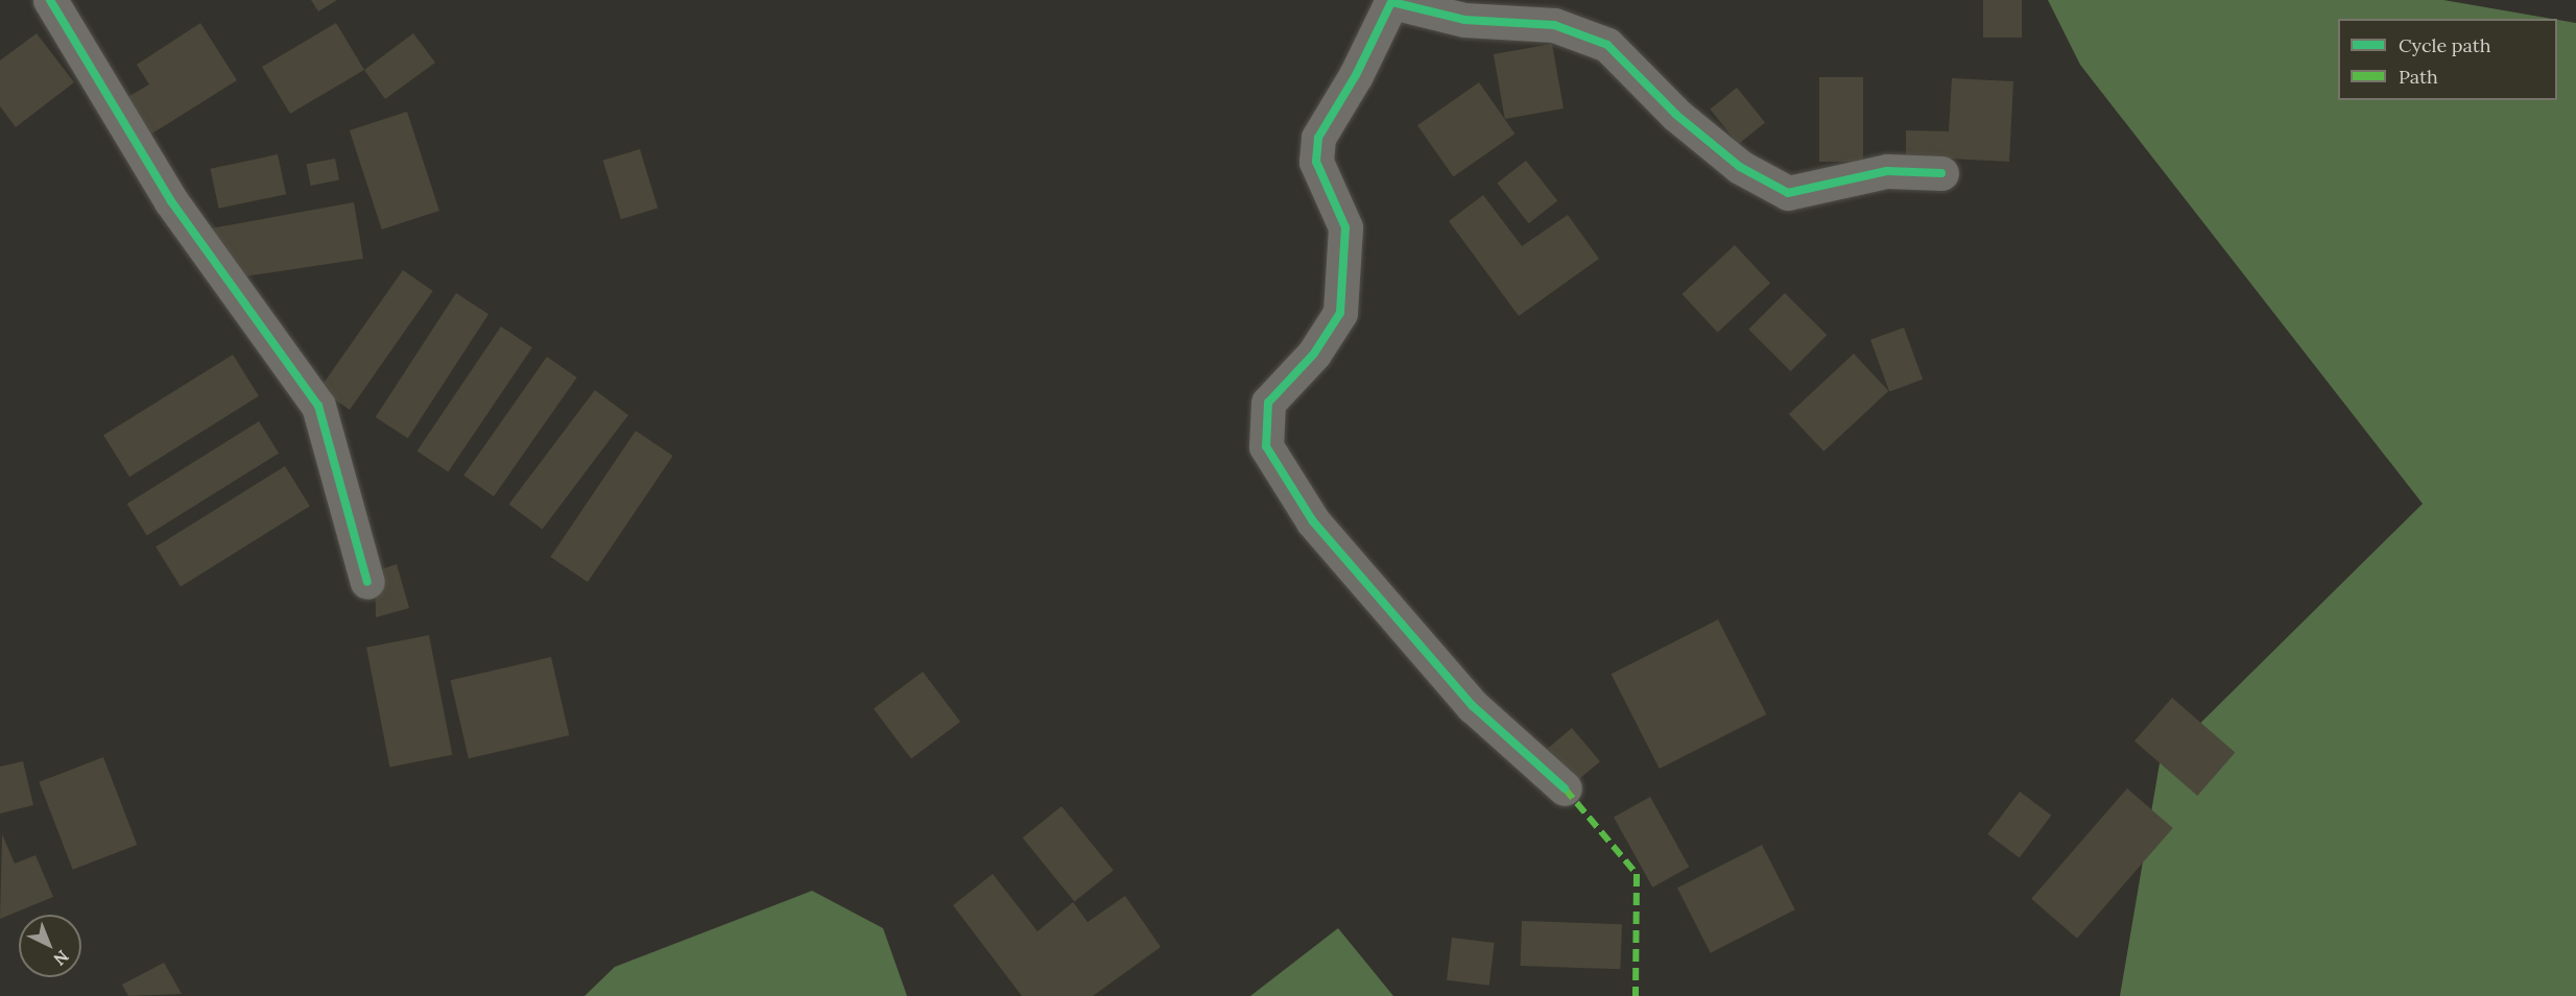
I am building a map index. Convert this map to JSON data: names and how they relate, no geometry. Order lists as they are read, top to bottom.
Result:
{
  "legend": ["Cycle path", "Path"],
  "north": "bottom right"
}
